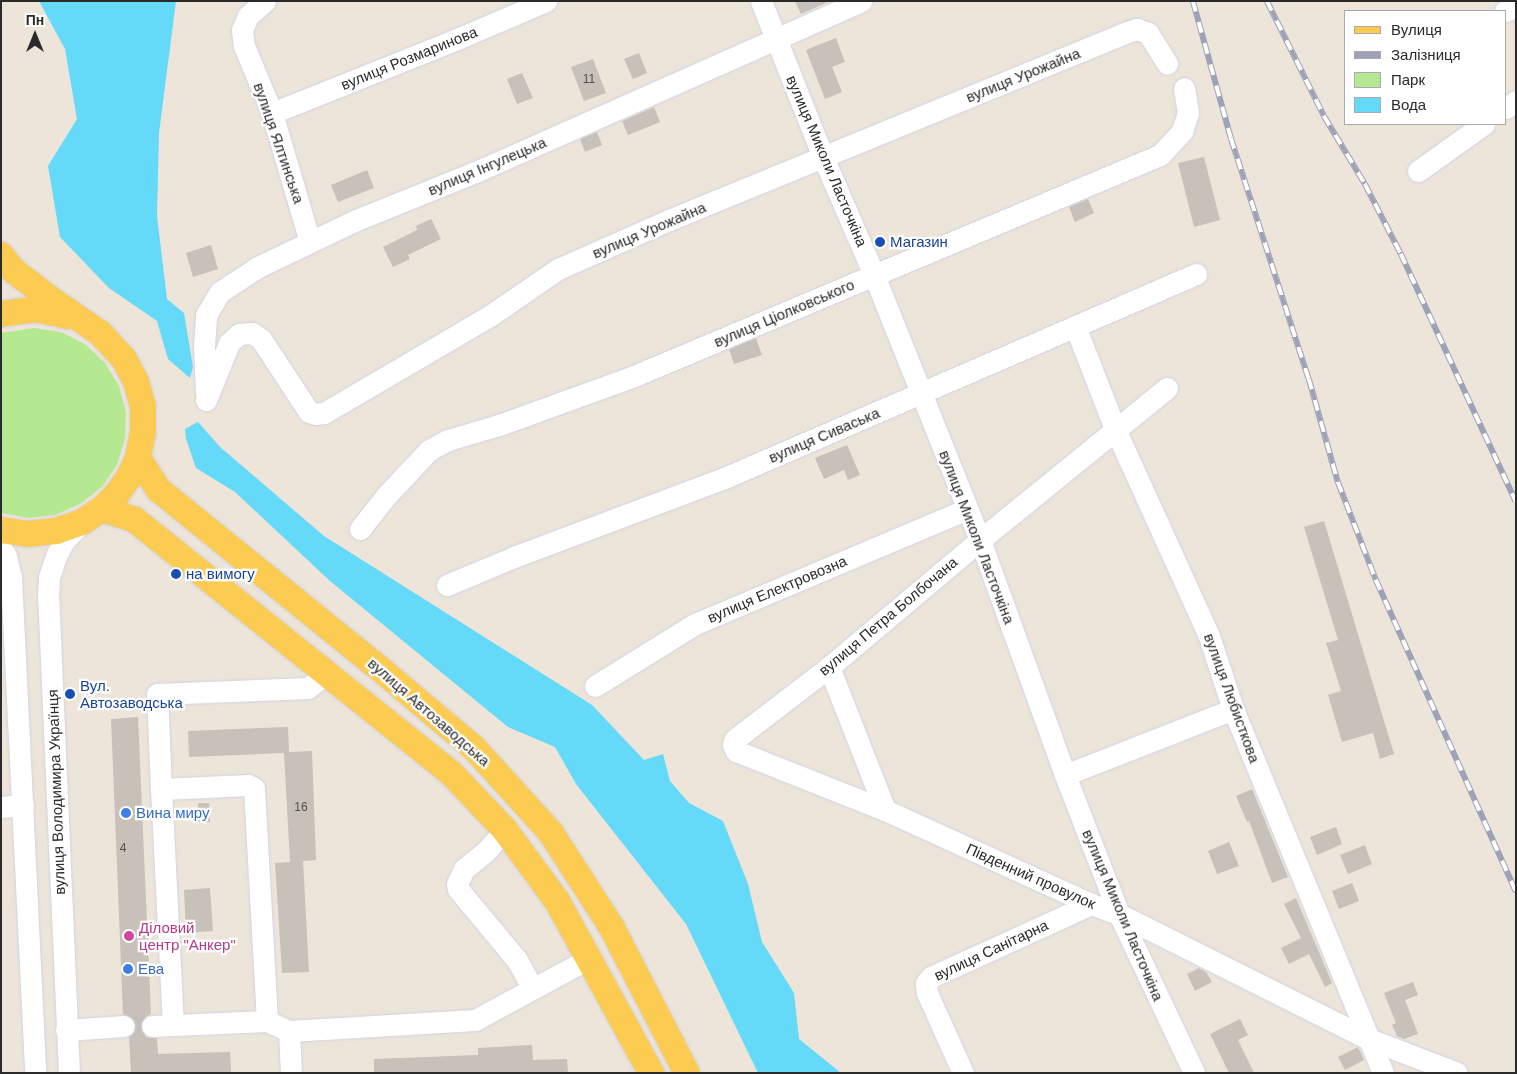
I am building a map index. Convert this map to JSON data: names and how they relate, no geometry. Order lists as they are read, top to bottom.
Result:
{
  "streets": {
    "main road": ["вулиця Автозаводська", "вулиця Володимира Українця"],
    "street": [
      "вулиця Розмаринова",
      "вулиця Урожайна",
      "вулиця Ялтинська",
      "вулиця Миколи Ласточкіна",
      "вулиця Інгулецька",
      "вулиця Ціолковського",
      "вулиця Сиваська",
      "вулиця Електровозна",
      "вулиця Петра Болбочана",
      "вулиця Любисткова",
      "Південний провулок",
      "вулиця Санітарна"
    ]
  },
  "crossings": [
    ["вулиця Розмаринова", "вулиця Ялтинська"],
    ["вулиця Урожайна", "вулиця Миколи Ласточкіна"],
    ["вулиця Урожайна", "вулиця Інгулецька"],
    ["вулиця Ялтинська", "вулиця Інгулецька"],
    ["вулиця Миколи Ласточкіна", "вулиця Інгулецька"],
    ["вулиця Миколи Ласточкіна", "вулиця Ціолковського"],
    ["вулиця Миколи Ласточкіна", "вулиця Сиваська"],
    ["вулиця Миколи Ласточкіна", "вулиця Електровозна"],
    ["вулиця Миколи Ласточкіна", "вулиця Петра Болбочана"],
    ["вулиця Миколи Ласточкіна", "Південний провулок"],
    ["вулиця Сиваська", "вулиця Любисткова"],
    ["вулиця Петра Болбочана", "вулиця Любисткова"],
    ["вулиця Петра Болбочана", "Південний провулок"],
    ["вулиця Любисткова", "Південний провулок"],
    ["вулиця Автозаводська", "вулиця Володимира Українця"],
    ["Південний провулок", "вулиця Санітарна"]
  ],
  "places": [
    "Магазин",
    "на вимогу",
    "Вул. Автозаводська",
    "Вина миру",
    "Діловий центр \"Анкер\"",
    "Ева"
  ],
  "house_numbers": ["11", "16", "4"],
  "legend": [
    "Вулиця",
    "Залізниця",
    "Парк",
    "Вода"
  ],
  "north": "top"
}
